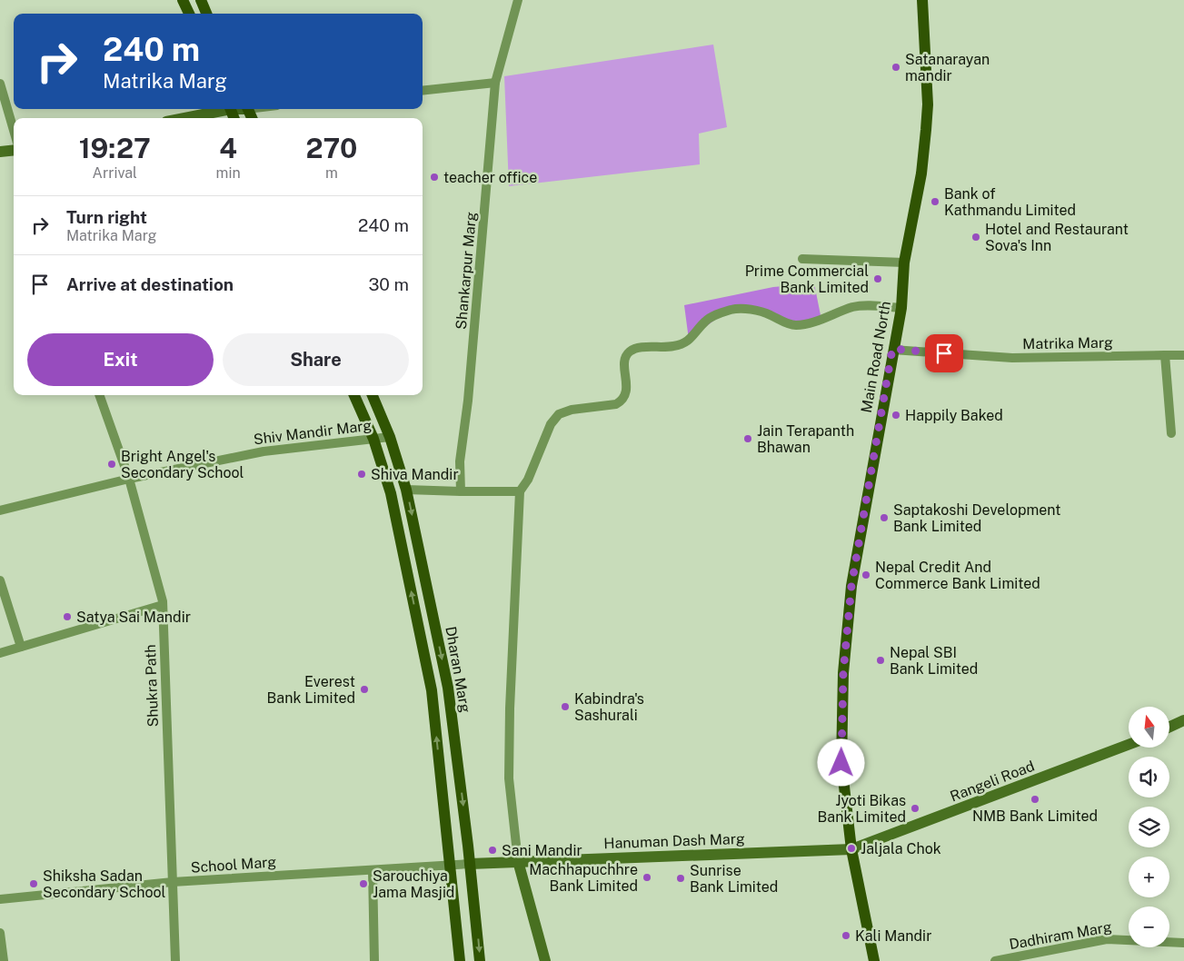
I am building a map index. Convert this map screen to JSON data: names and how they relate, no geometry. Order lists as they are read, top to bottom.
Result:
{
  "streets": {
    "main road": [
      "Main Road North",
      "Dharan Marg",
      "Rangeli Road",
      "Hanuman Dash Marg"
    ],
    "street": [
      "Shankarpur Marg",
      "Matrika Marg",
      "Shiv Mandir Marg",
      "Shukra Path",
      "School Marg",
      "Dadhiram Marg"
    ]
  },
  "crossings": [
    ["Matrika Marg", "Main Road North"],
    ["Main Road North", "Rangeli Road"],
    ["Main Road North", "Hanuman Dash Marg"],
    ["Shiv Mandir Marg", "Dharan Marg"],
    ["Shiv Mandir Marg", "Shukra Path"],
    ["Dharan Marg", "Hanuman Dash Marg"],
    ["Dharan Marg", "School Marg"],
    ["Shukra Path", "School Marg"],
    ["Rangeli Road", "Hanuman Dash Marg"],
    ["Hanuman Dash Marg", "School Marg"]
  ],
  "places": [
    "Satanarayan mandir",
    "teacher office",
    "Bank of Kathmandu Limited",
    "Hotel and Restaurant Sova's Inn",
    "Prime Commercial Bank Limited",
    "Happily Baked",
    "Jain Terapanth Bhawan",
    "Bright Angel's Secondary School",
    "Shiva Mandir",
    "Saptakoshi Development Bank Limited",
    "Nepal Credit And Commerce Bank Limited",
    "Satya Sai Mandir",
    "Nepal SBI Bank Limited",
    "Everest Bank Limited",
    "Kabindra's Sashurali",
    "NMB Bank Limited",
    "Jyoti Bikas Bank Limited",
    "Jaljala Chok",
    "Sani Mandir",
    "Machhapuchhre Bank Limited",
    "Sunrise Bank Limited",
    "Shiksha Sadan Secondary School",
    "Sarouchiya Jama Masjid",
    "Kali Mandir"
  ],
  "north": "top",
  "page": {
    "turn": ["240 m", "Matrika Marg"],
    "eta": [
      "19:27",
      "Arrival",
      "4",
      "min",
      "270",
      "m"
    ],
    "list": [
      {
        "name": "Turn right",
        "note": "Matrika Marg",
        "value": "240 m"
      },
      {
        "name": "Arrive at destination",
        "value": "30 m"
      }
    ],
    "buttons": ["Exit", "Share"],
    "map_buttons": ["+", "−"]
  }
}
